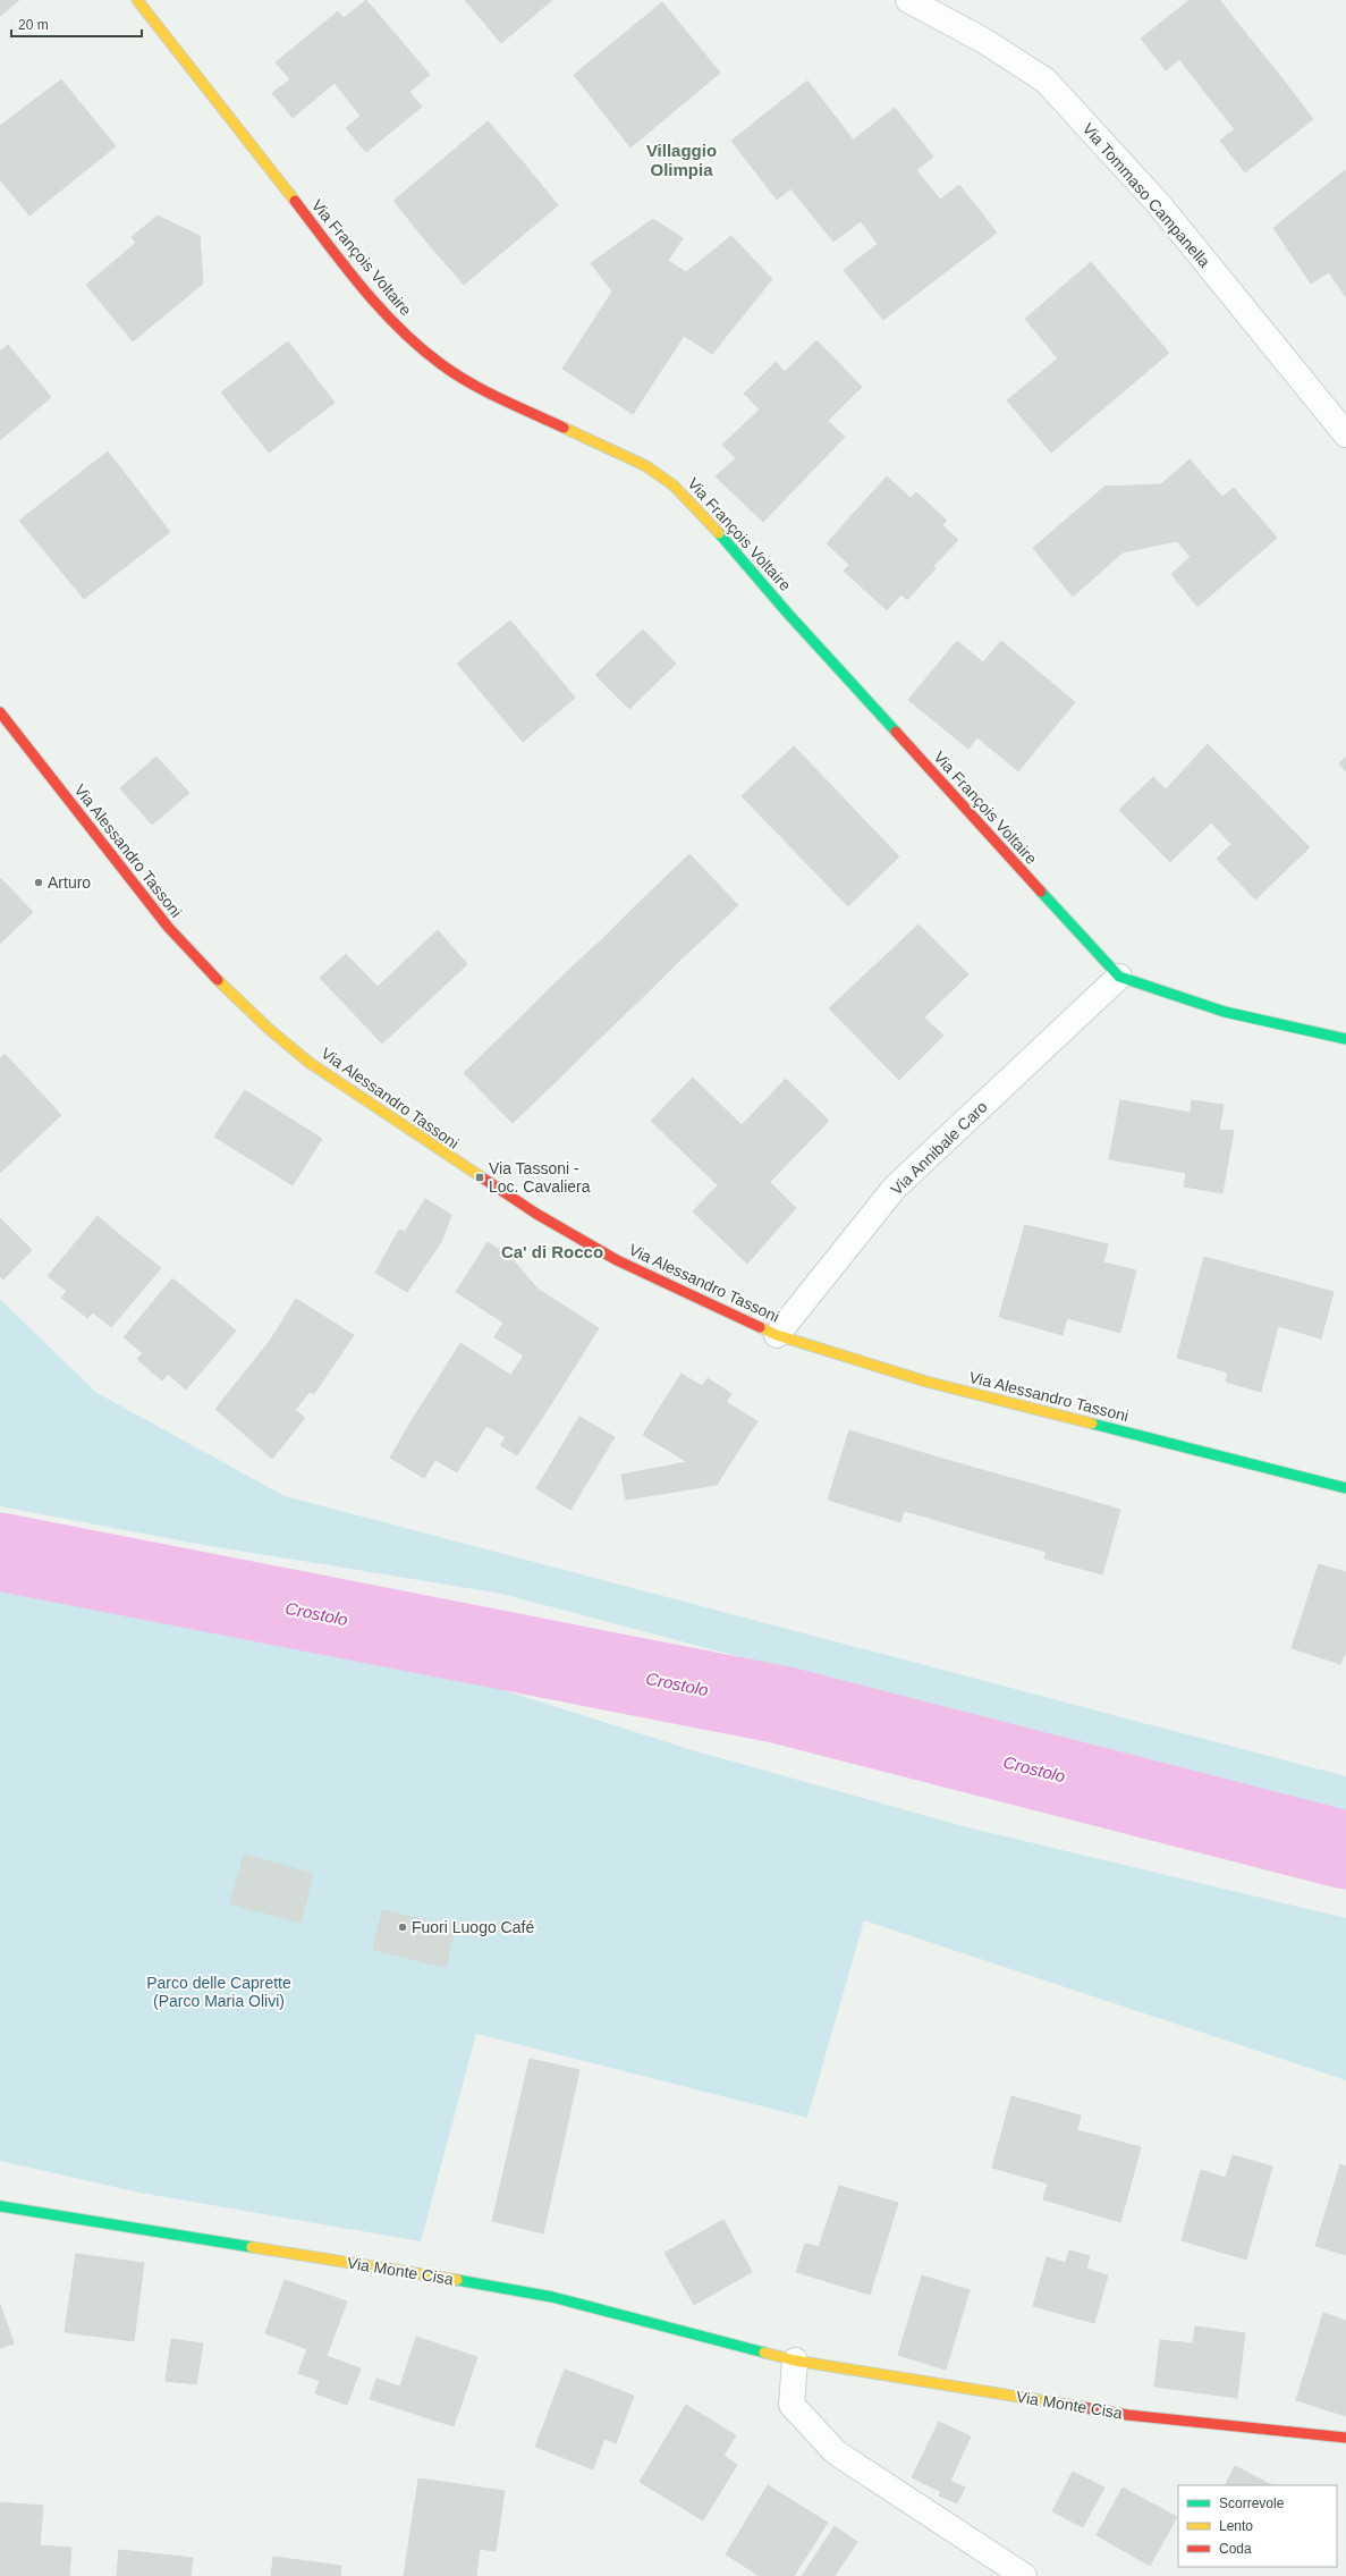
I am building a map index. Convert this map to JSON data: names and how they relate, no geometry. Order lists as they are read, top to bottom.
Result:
{
  "streets": {
    "street": [
      "Via Tommaso Campanella",
      "Via François Voltaire",
      "Via Alessandro Tassoni",
      "Via Annibale Caro",
      "Via Monte Cisa"
    ]
  },
  "crossings": [
    ["Via François Voltaire", "Via Annibale Caro"],
    ["Via Alessandro Tassoni", "Via Annibale Caro"]
  ],
  "districts": ["Villaggio Olimpia", "Ca' di Rocco"],
  "water": ["Crostolo"],
  "parks": ["Parco delle Caprette (Parco Maria Olivi)"],
  "places": {
    "other": ["Arturo", "Fuori Luogo Café"],
    "transit": ["Via Tassoni - Loc. Cavaliera"]
  },
  "legend": ["Scorrevole", "Lento", "Coda"],
  "scale_bar": "20 m"
}
